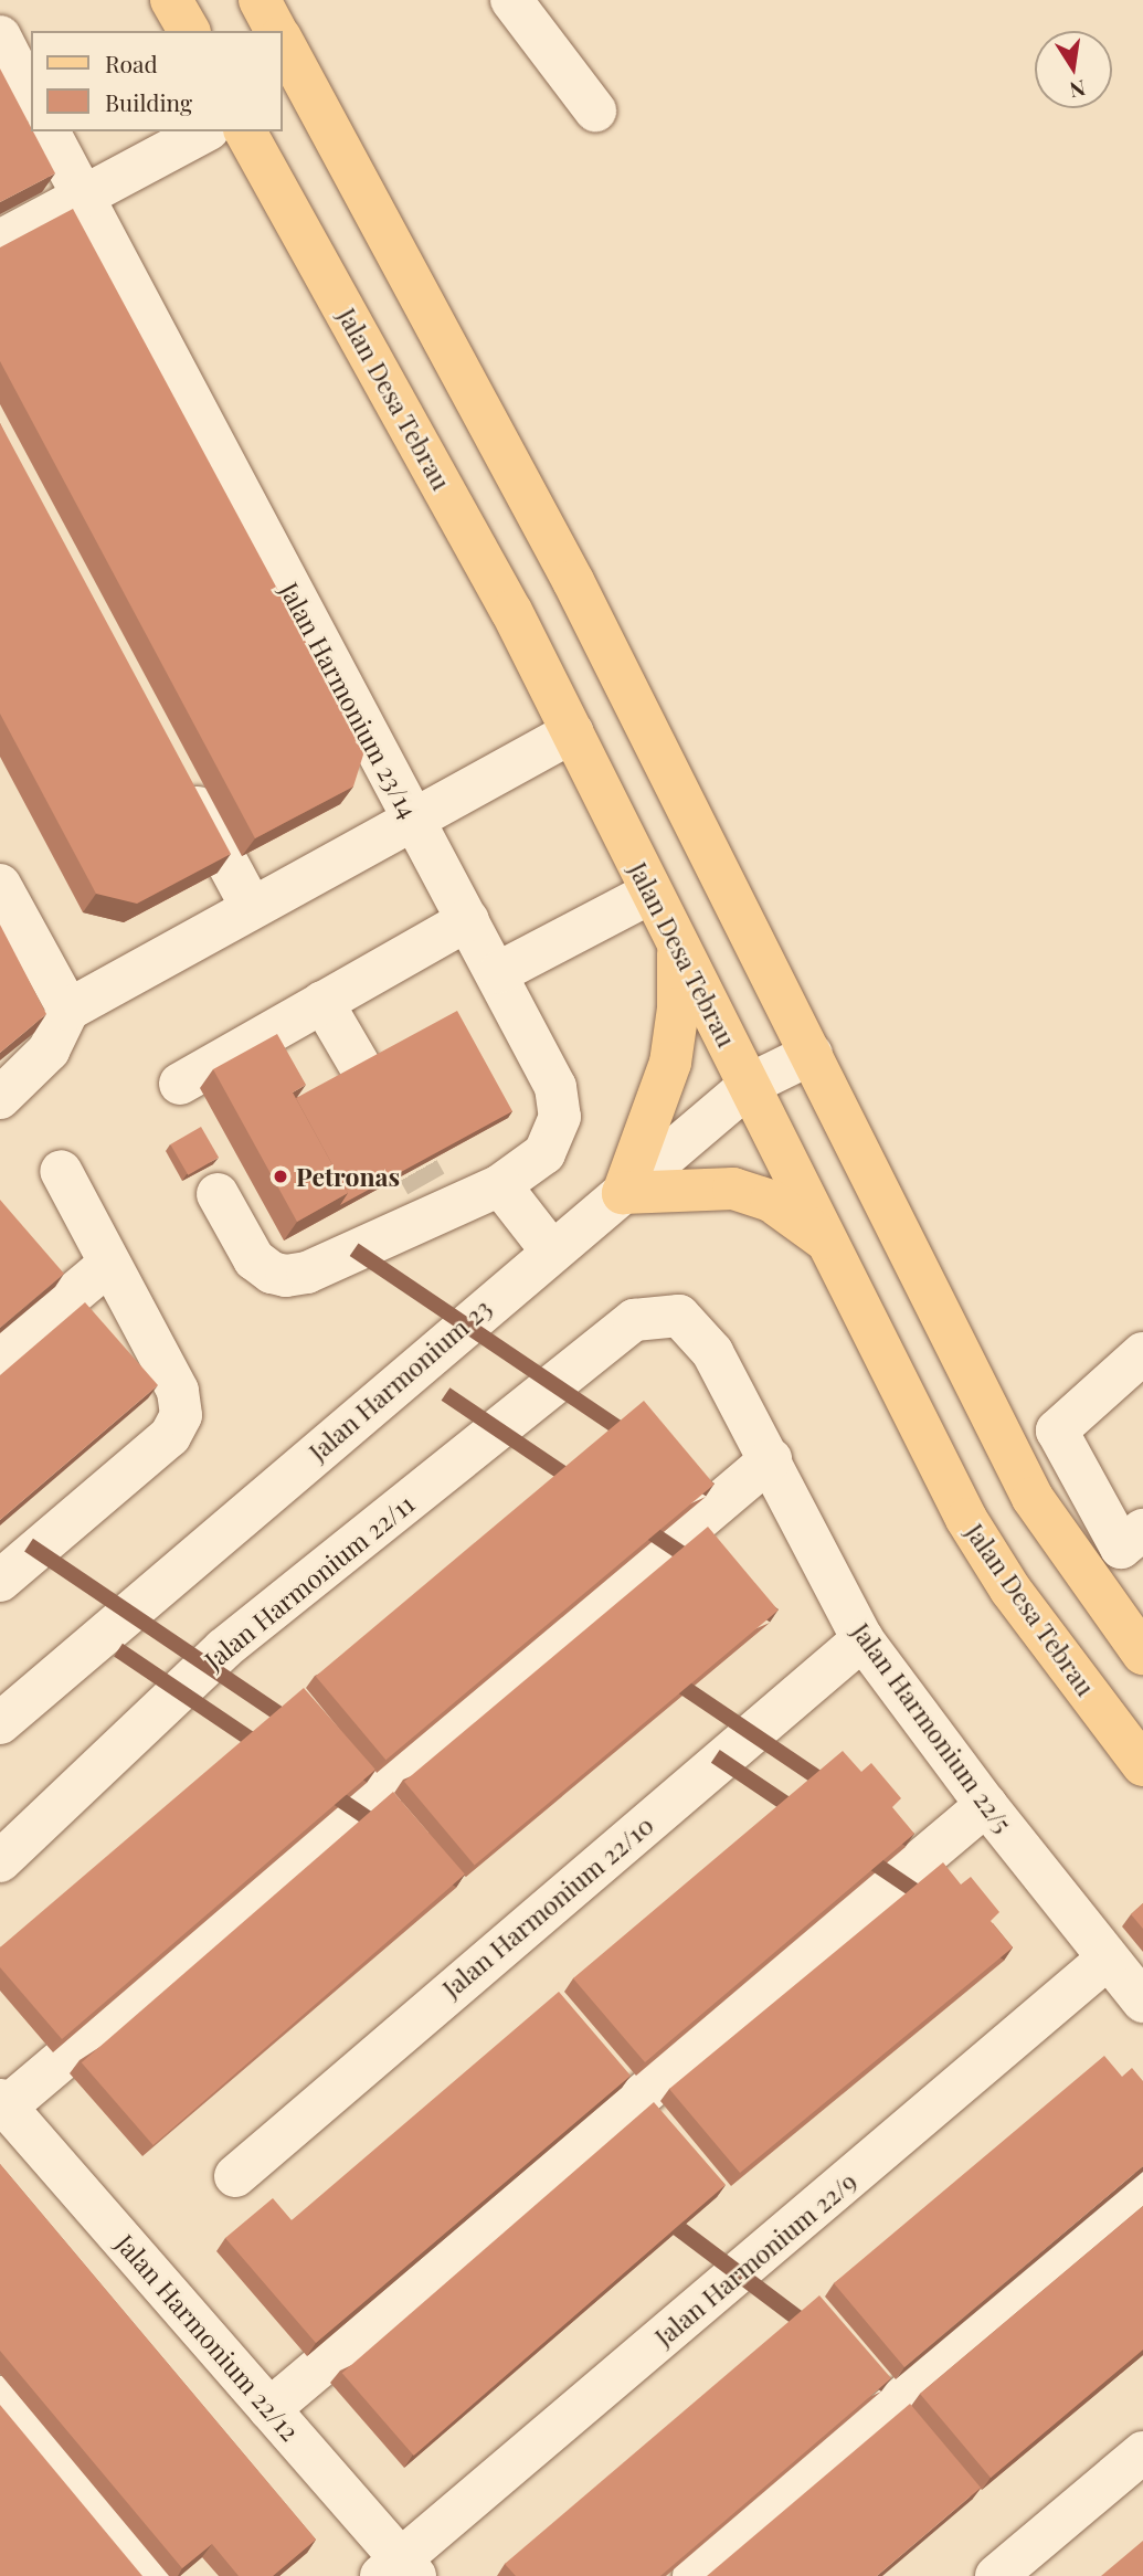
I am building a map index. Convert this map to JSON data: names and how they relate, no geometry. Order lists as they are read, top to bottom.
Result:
{
  "streets": {
    "main road": ["Jalan Desa Tebrau"],
    "street": [
      "Jalan Harmonium 23/14",
      "Jalan Harmonium 23",
      "Jalan Harmonium 22/11",
      "Jalan Harmonium 22/5",
      "Jalan Harmonium 22/10",
      "Jalan Harmonium 22/9",
      "Jalan Harmonium 22/12"
    ]
  },
  "crossings": [
    ["Jalan Desa Tebrau", "Jalan Harmonium 23"],
    ["Jalan Harmonium 22/11", "Jalan Harmonium 22/5"],
    ["Jalan Harmonium 22/5", "Jalan Harmonium 22/10"],
    ["Jalan Harmonium 22/5", "Jalan Harmonium 22/9"],
    ["Jalan Harmonium 22/9", "Jalan Harmonium 22/12"]
  ],
  "places": ["Petronas"],
  "legend": ["Road", "Building"],
  "north": "bottom"
}
